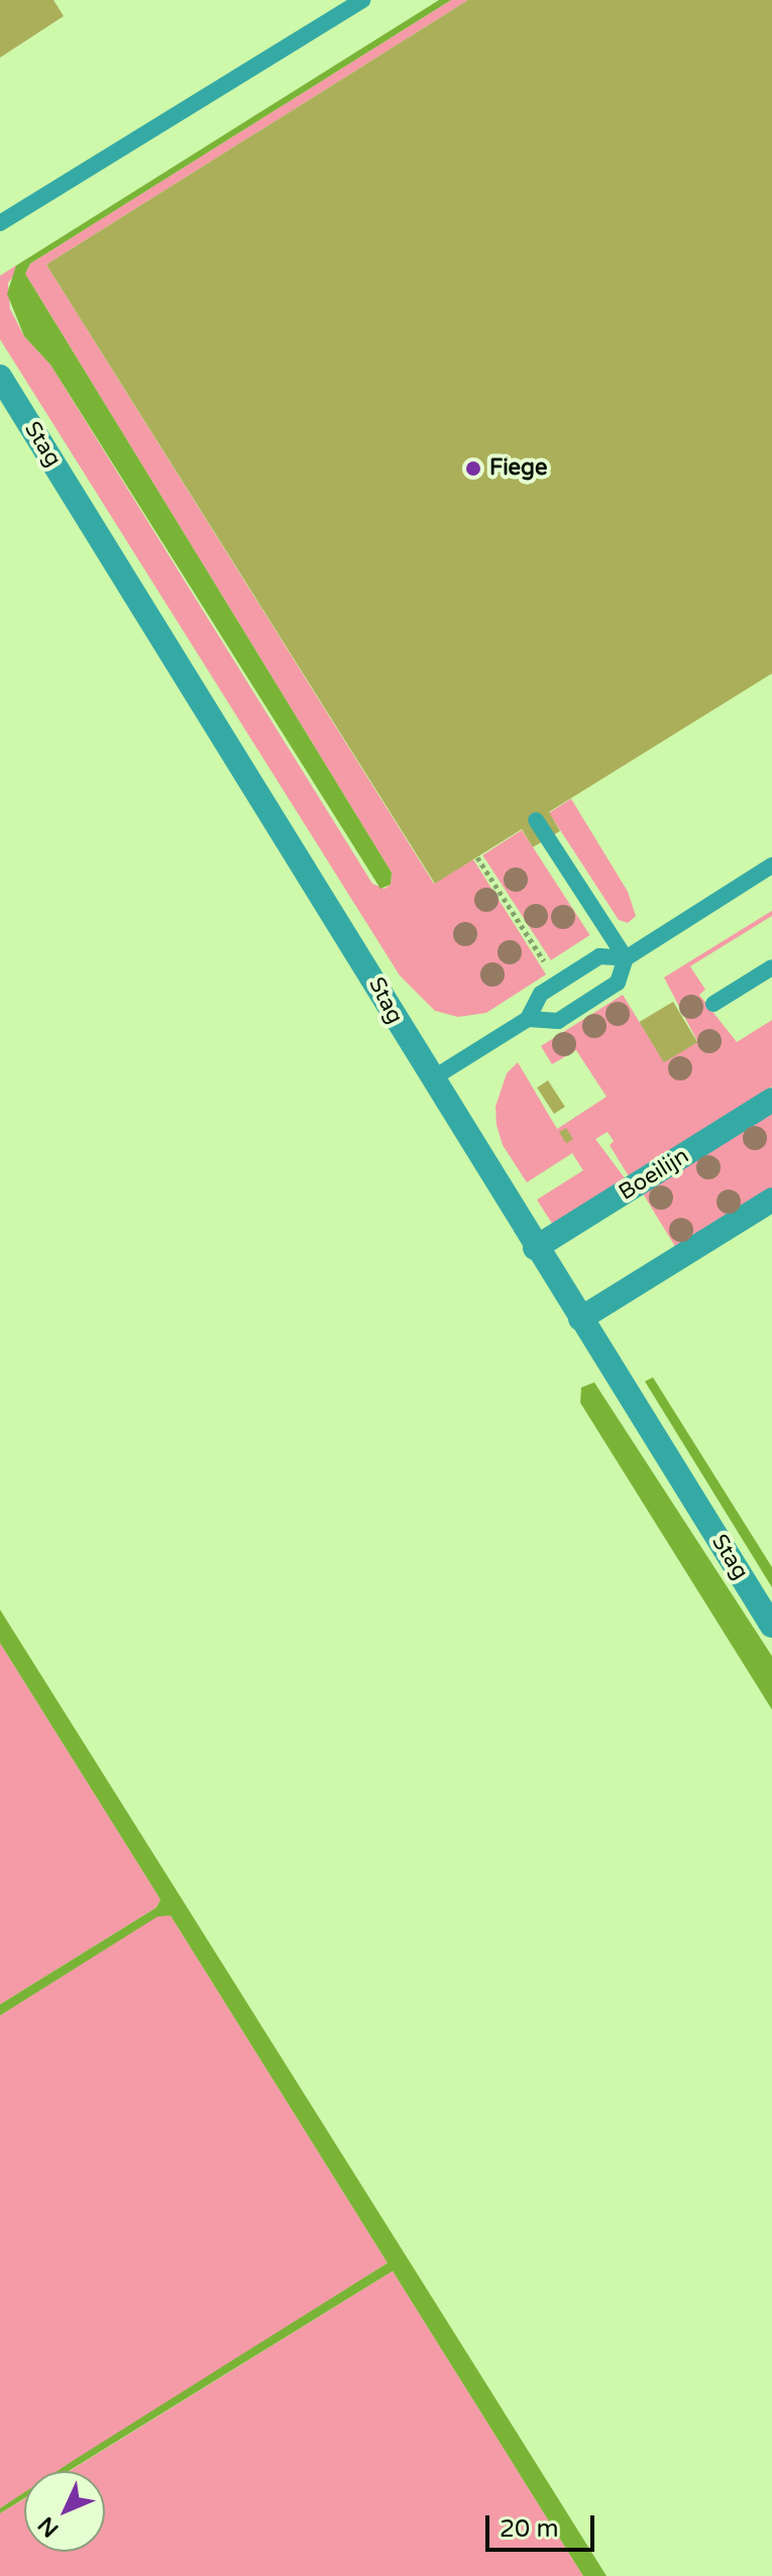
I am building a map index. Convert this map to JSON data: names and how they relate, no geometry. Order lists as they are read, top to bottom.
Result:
{
  "streets": {
    "street": ["Stag", "Boeilijn"]
  },
  "crossings": [
    ["Stag", "Boeilijn"]
  ],
  "places": ["Fiege"],
  "scale_bar": "20 m",
  "north": "bottom left"
}
